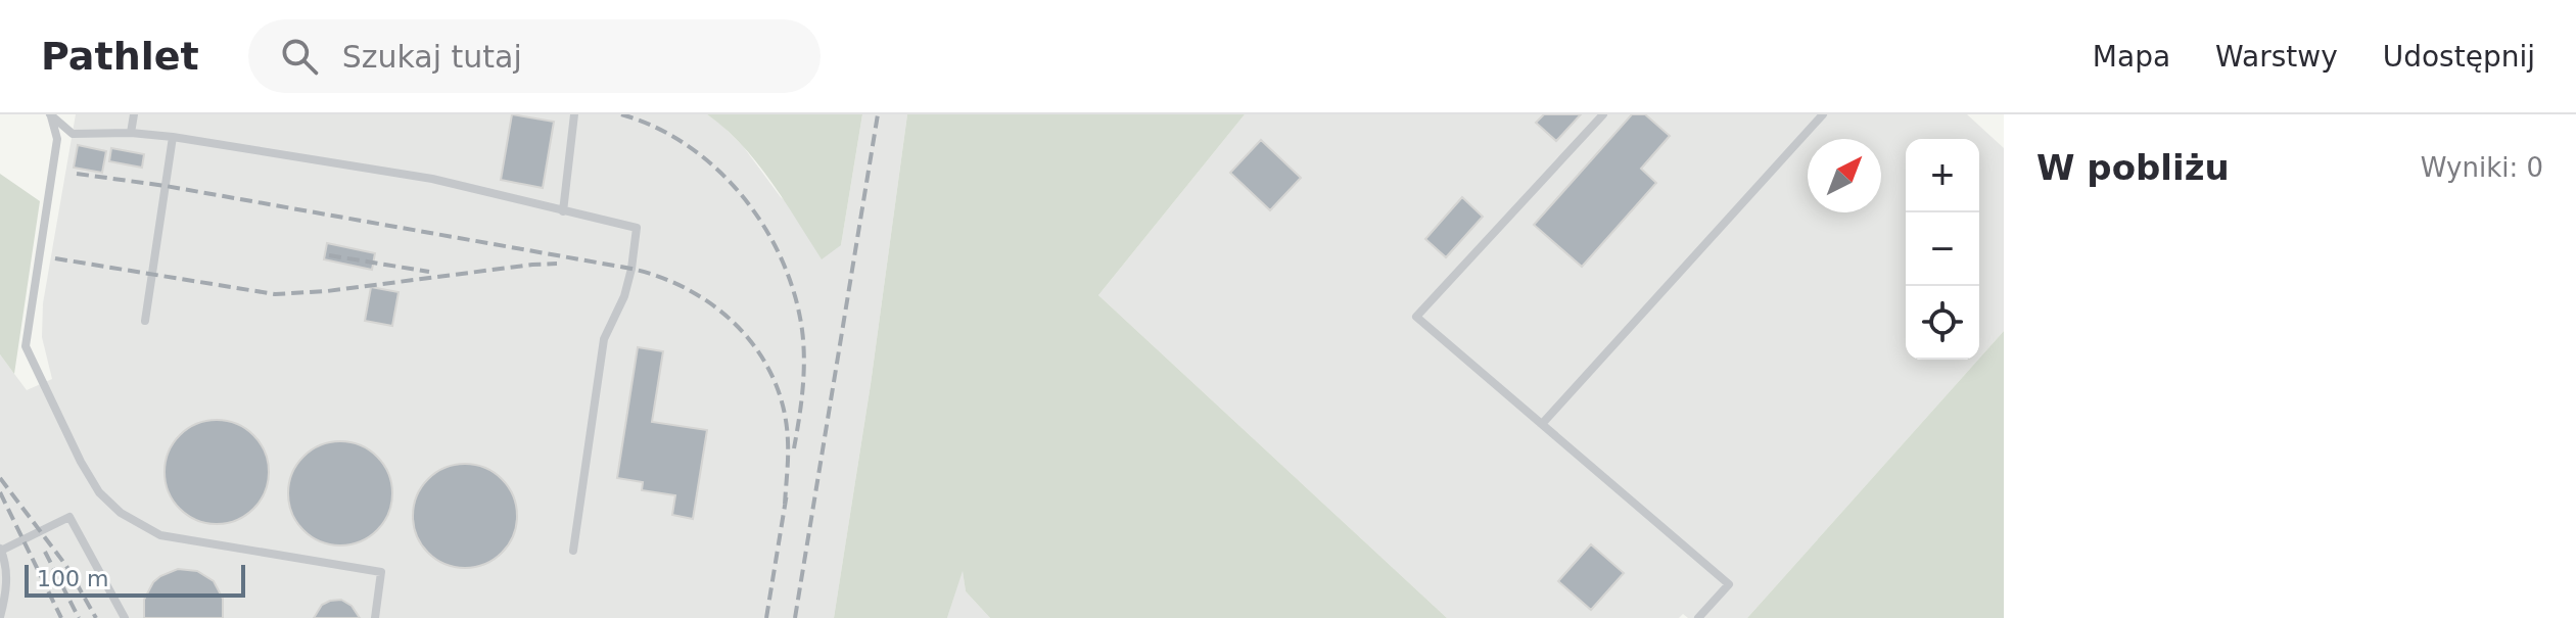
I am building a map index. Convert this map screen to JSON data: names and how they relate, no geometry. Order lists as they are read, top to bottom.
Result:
{
  "scale_bar": "100 m",
  "north": "top right",
  "page": {
    "header": "Pathlet",
    "search": "Szukaj tutaj",
    "nav": ["Mapa", "Warstwy", "Udostępnij"],
    "heading": ["W pobliżu", "Wyniki: 0"],
    "map_buttons": ["+", "−"],
    "scale": "100 m"
  }
}
